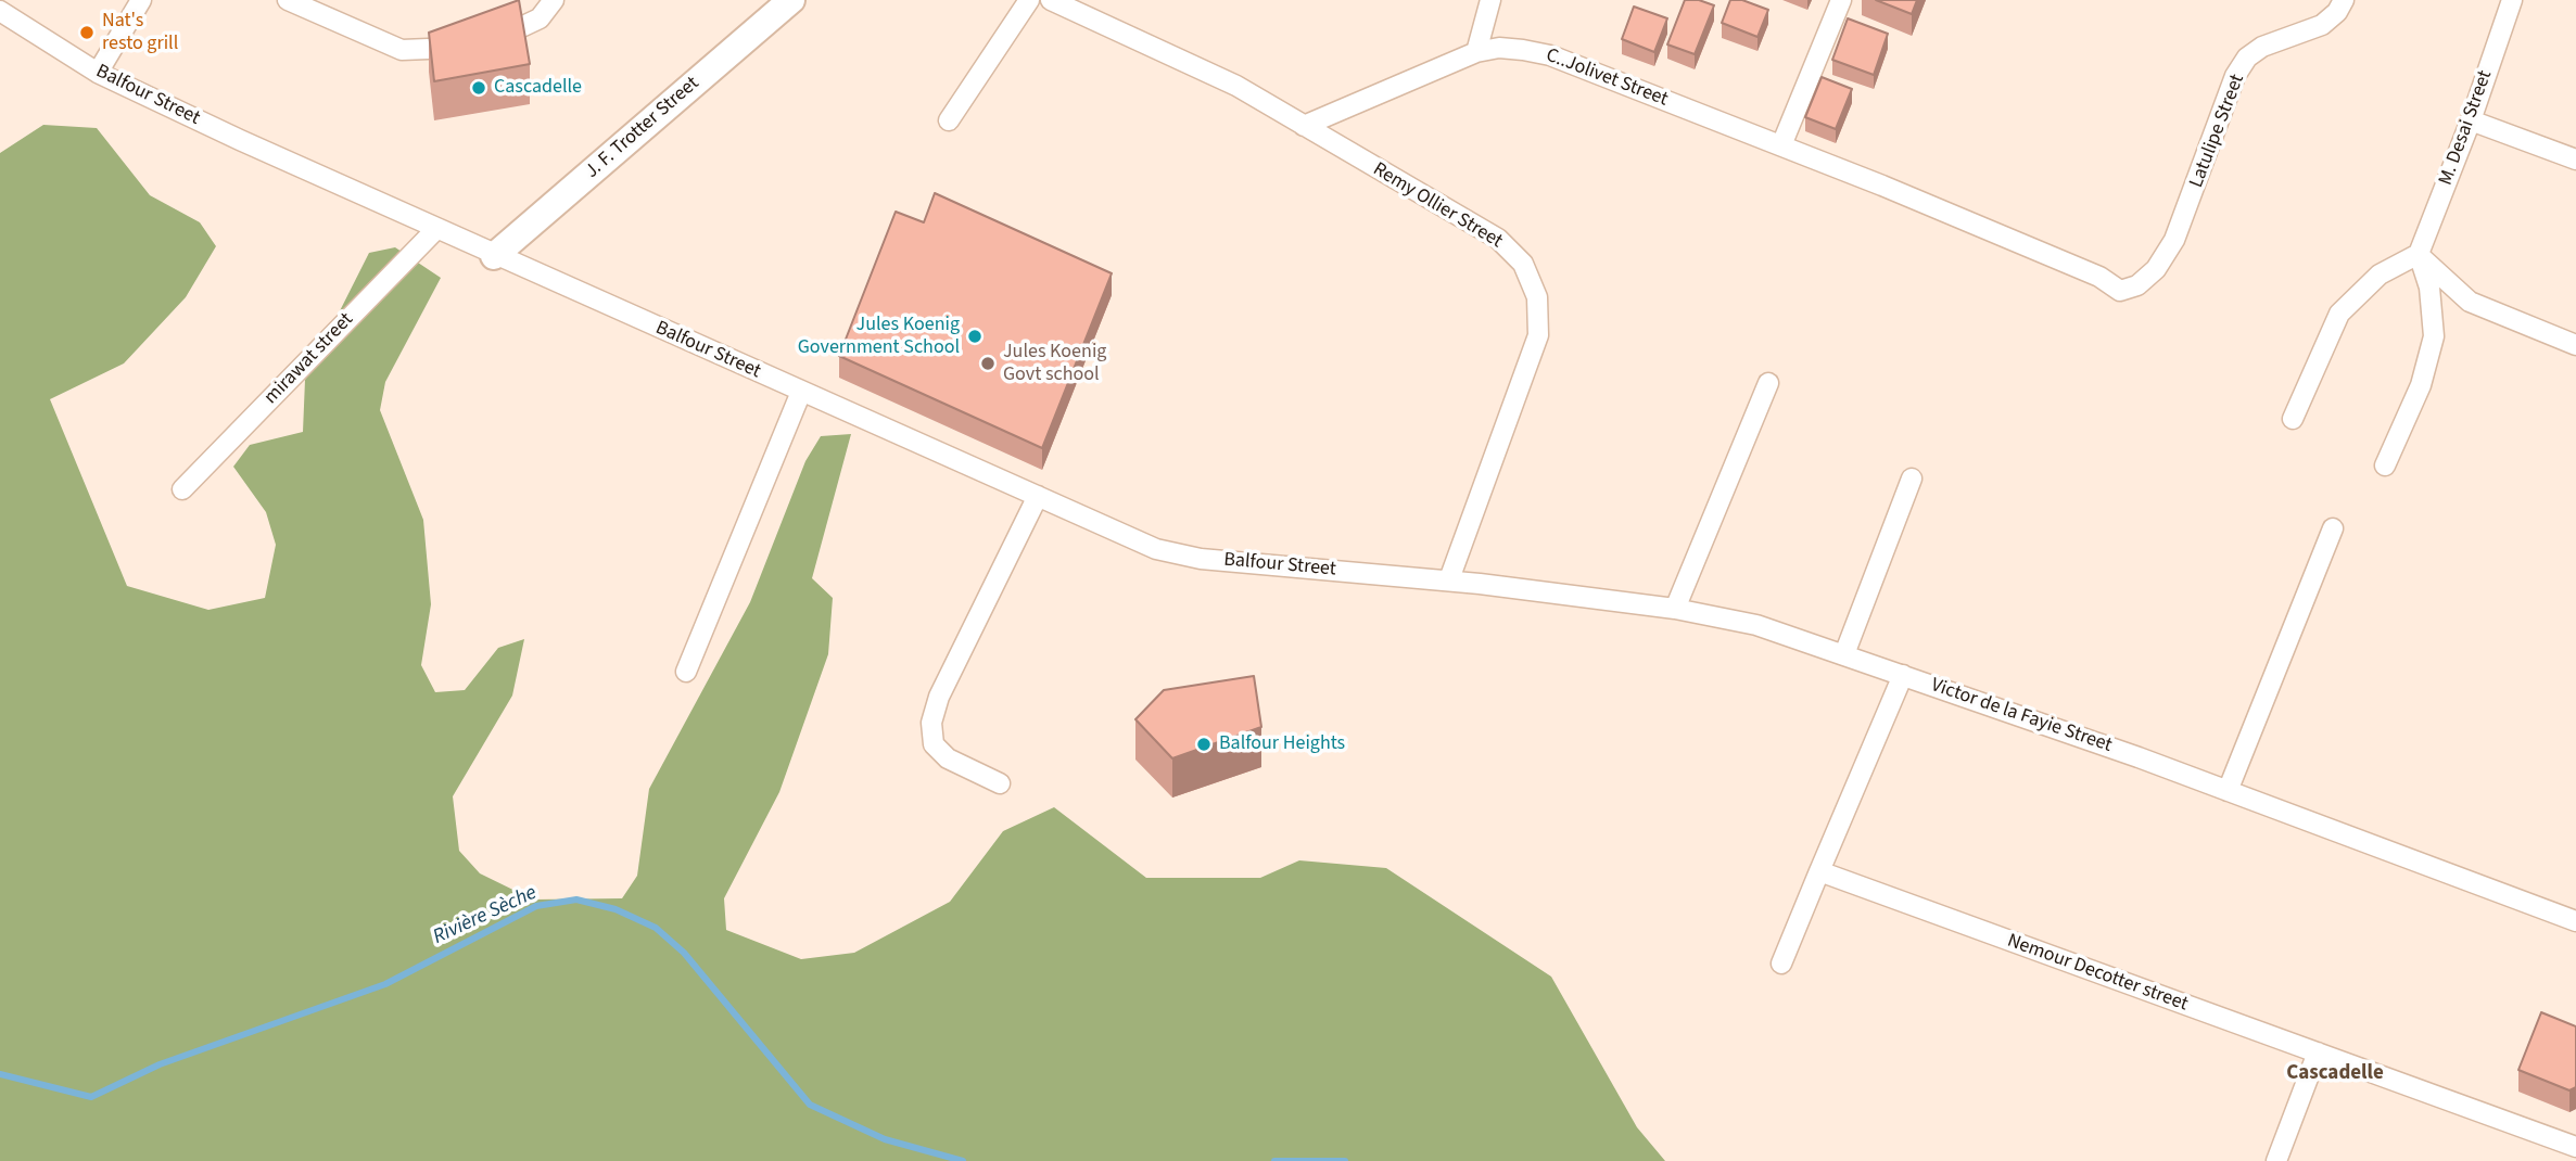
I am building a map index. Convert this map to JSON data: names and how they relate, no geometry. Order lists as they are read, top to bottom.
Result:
{
  "streets": {
    "street": [
      "C..Jolivet Street",
      "Balfour Street",
      "J. F. Trotter Street",
      "M. Desai Street",
      "Latulipe Street",
      "Remy Ollier Street",
      "mirawat street",
      "Victor de la Fayie Street",
      "Nemour Decotter street"
    ]
  },
  "crossings": [
    ["C..Jolivet Street", "Latulipe Street"],
    ["C..Jolivet Street", "Remy Ollier Street"],
    ["Balfour Street", "J. F. Trotter Street"],
    ["Balfour Street", "Remy Ollier Street"],
    ["Balfour Street", "mirawat street"],
    ["Balfour Street", "Victor de la Fayie Street"],
    ["Remy Ollier Street", "Victor de la Fayie Street"]
  ],
  "districts": ["Cascadelle"],
  "water": ["Rivière Sèche"],
  "places": [
    "Nat's resto grill",
    "Cascadelle",
    "Jules Koenig Government School",
    "Jules Koenig Govt school",
    "Balfour Heights"
  ]
}
